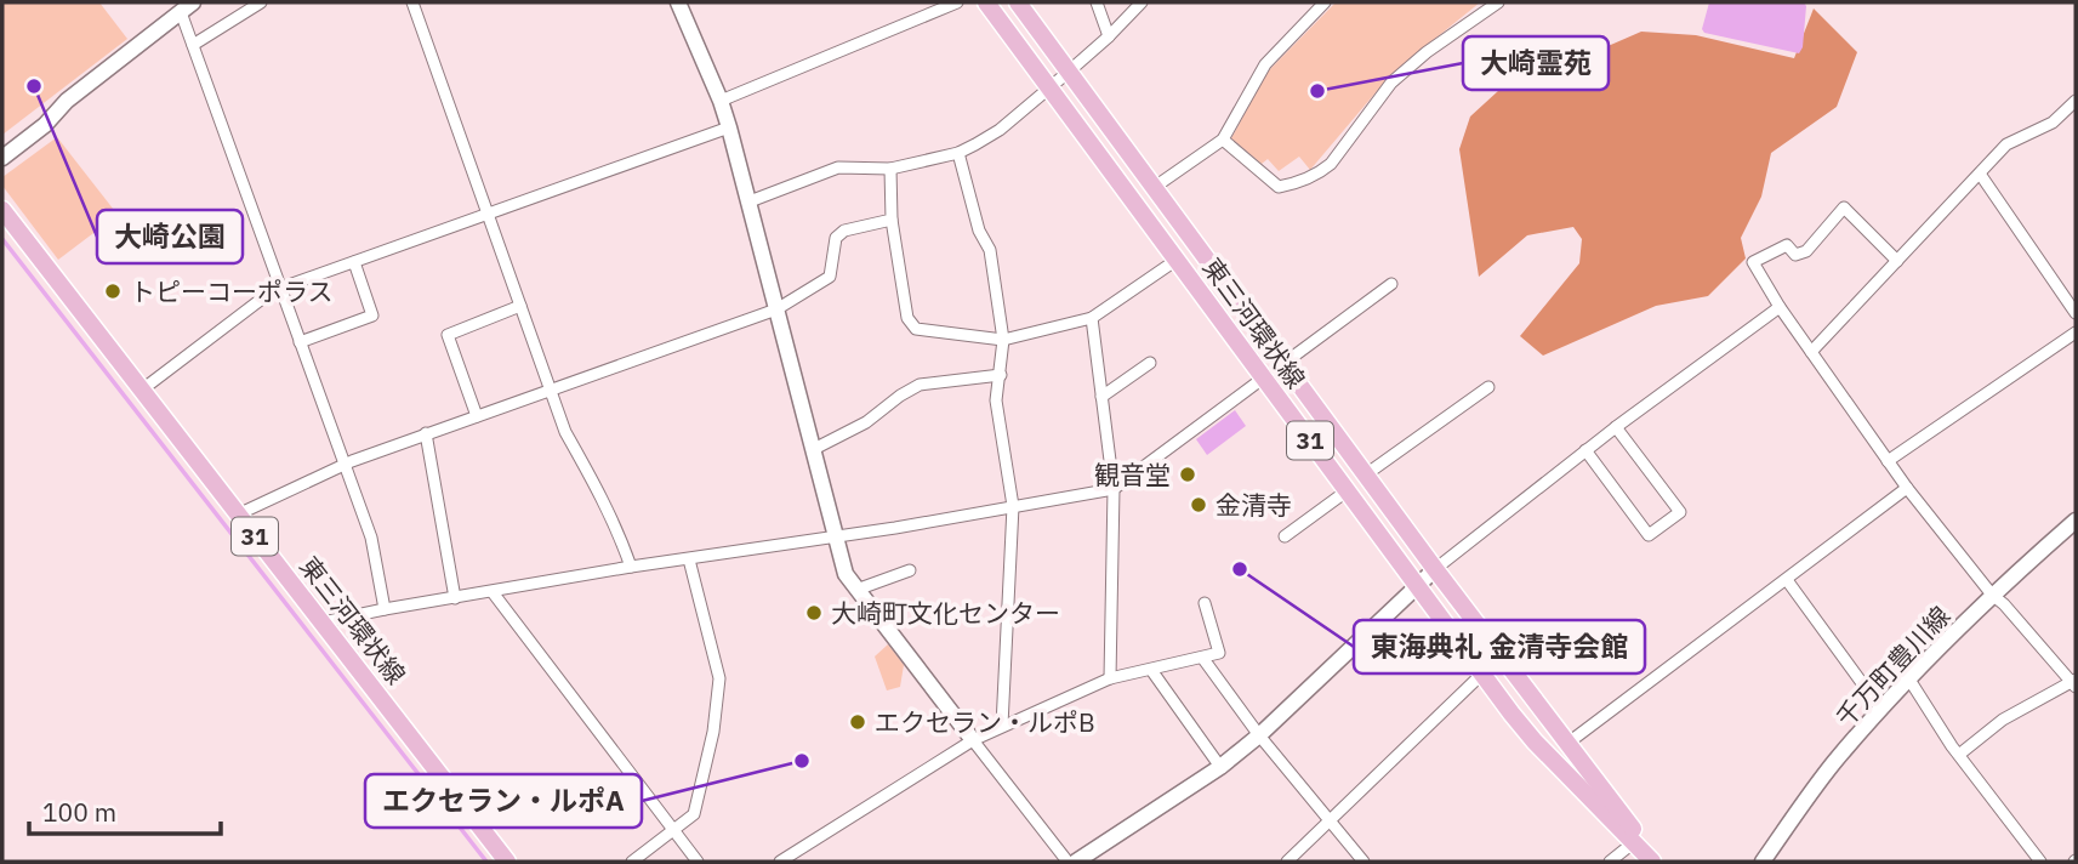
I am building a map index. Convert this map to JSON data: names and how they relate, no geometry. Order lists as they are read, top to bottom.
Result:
{
  "streets": {
    "main road": ["東三河環状線", "31"],
    "street": ["千万町豊川線"]
  },
  "places": [
    "大崎公園",
    "大崎霊苑",
    "トピーコーポラス",
    "観音堂",
    "金清寺",
    "東海典礼 金清寺会館",
    "大崎町文化センター",
    "エクセラン・ルポB",
    "エクセラン・ルポA"
  ],
  "scale_bar": "100 m"
}
